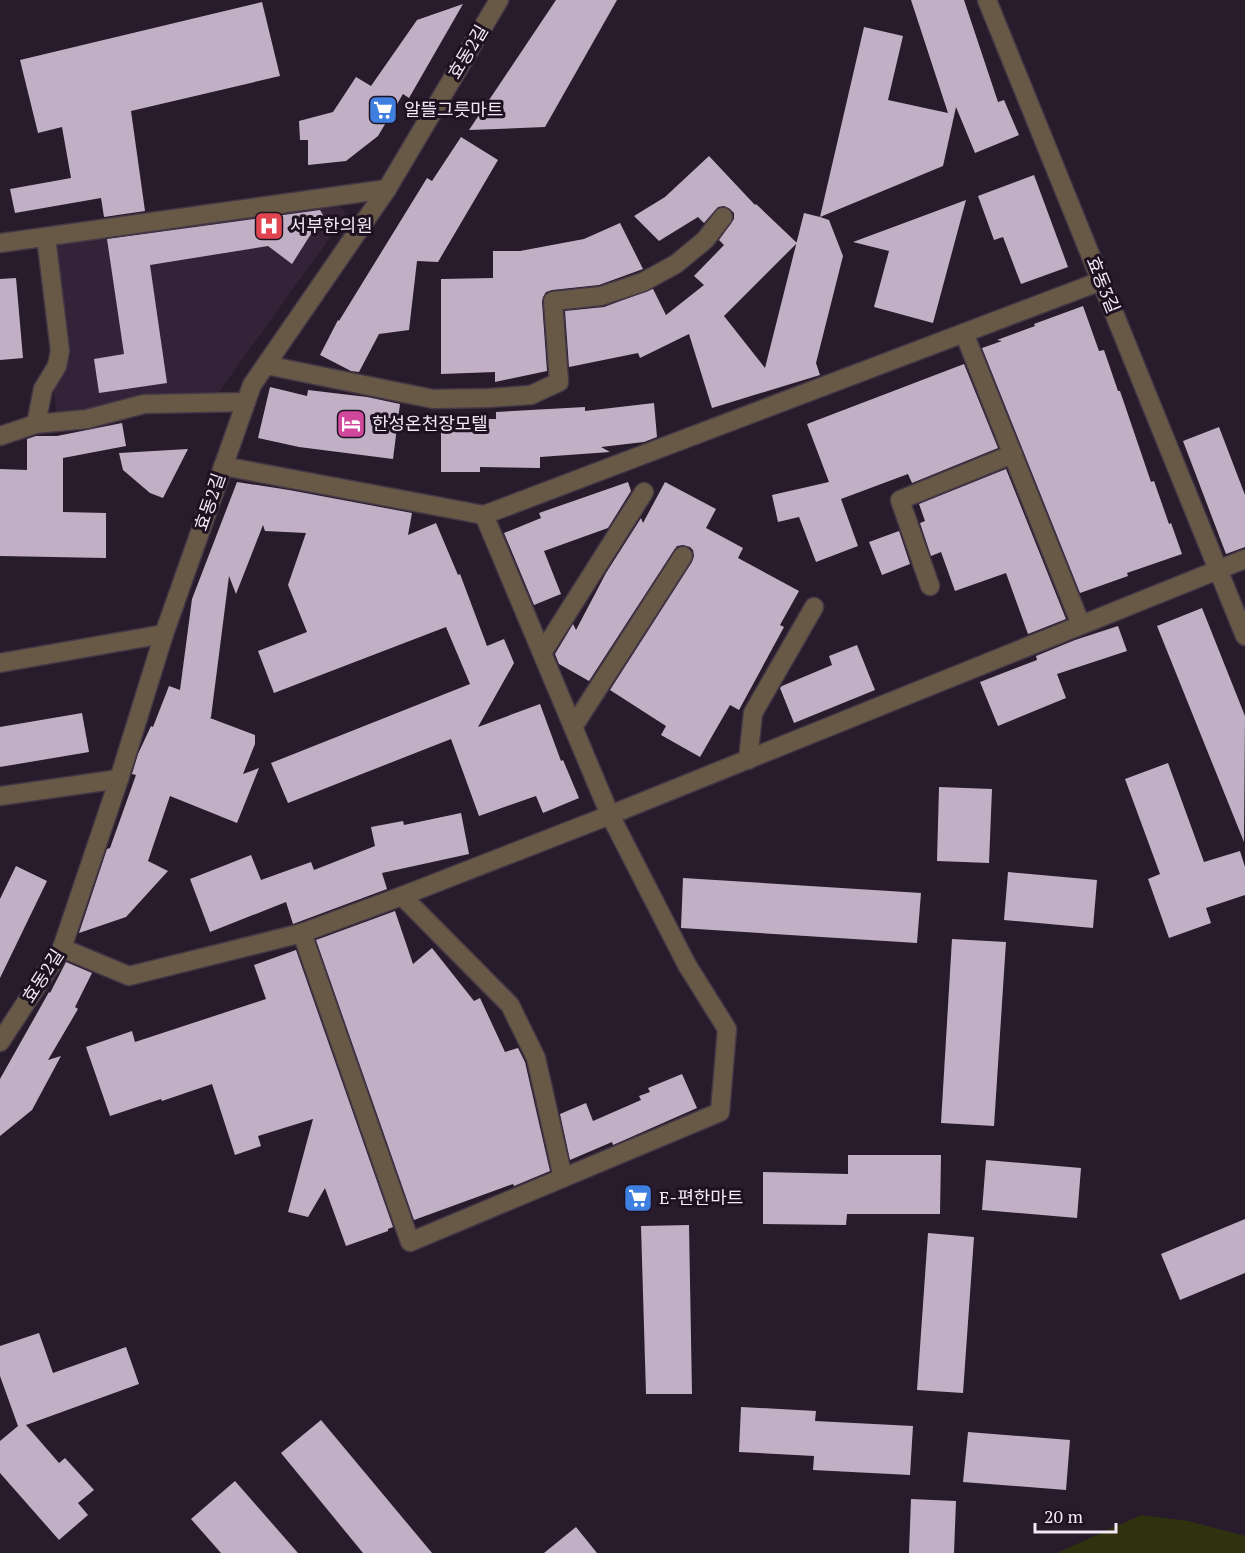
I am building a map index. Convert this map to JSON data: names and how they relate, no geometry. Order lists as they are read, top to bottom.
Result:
{
  "streets": {
    "street": ["효동2길", "효동3길"]
  },
  "places": {
    "supermarket": ["알뜰그릇마트", "E-편한마트"],
    "hospital": ["서부한의원"],
    "hotel": ["한성온천장모텔"]
  },
  "scale_bar": "20 m"
}
